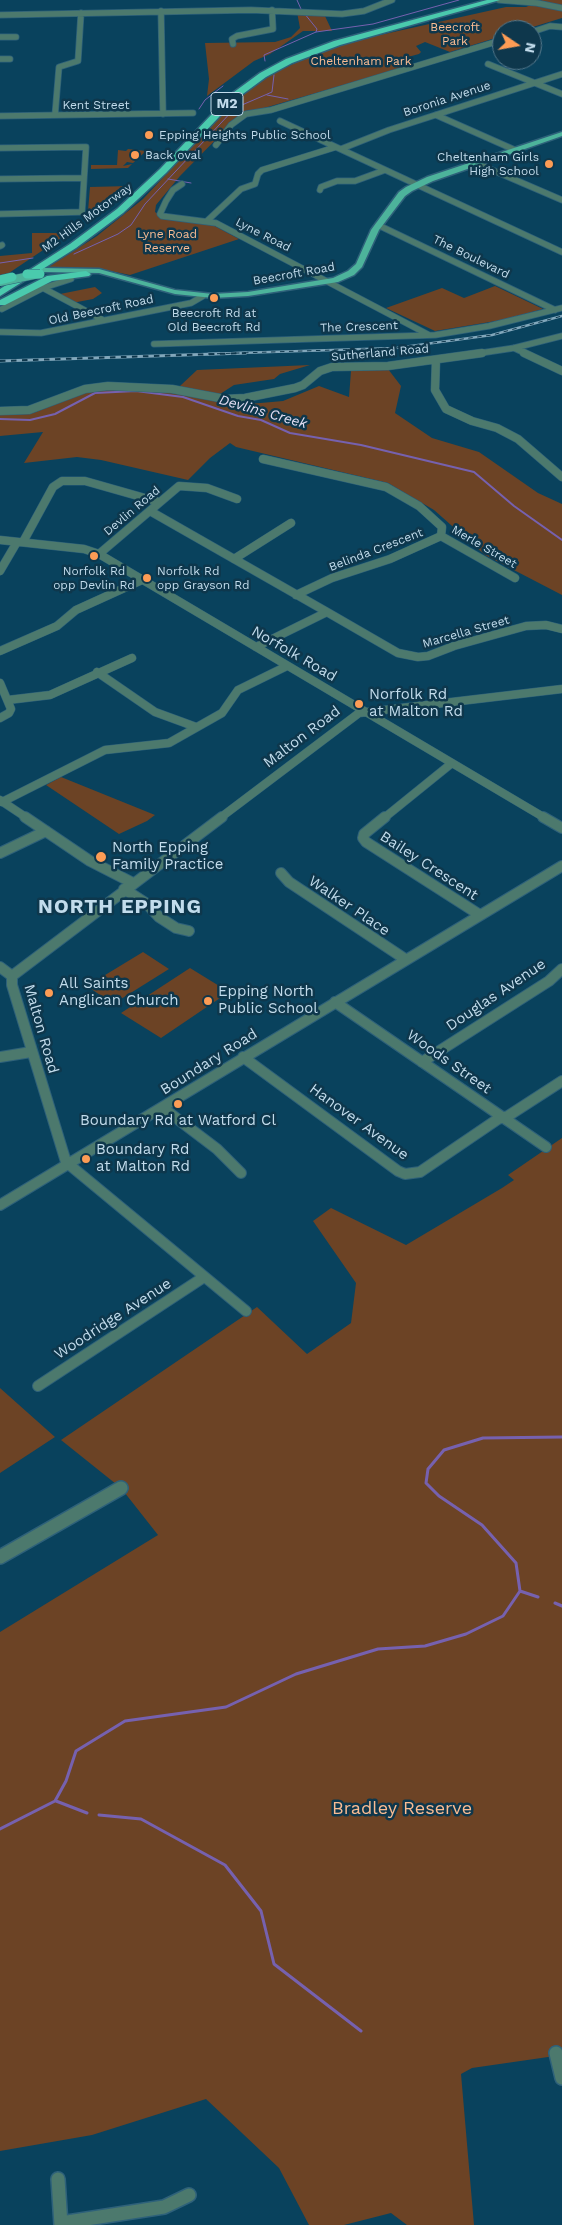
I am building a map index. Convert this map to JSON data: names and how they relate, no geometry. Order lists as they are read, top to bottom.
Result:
{
  "streets": {
    "highway": ["M2", "M2 Hills Motorway"],
    "main road": ["Beecroft Road"],
    "street": [
      "Boronia Avenue",
      "Kent Street",
      "Lyne Road",
      "The Boulevard",
      "Old Beecroft Road",
      "The Crescent",
      "Sutherland Road",
      "Devlin Road",
      "Merle Street",
      "Belinda Crescent",
      "Marcella Street",
      "Norfolk Road",
      "Malton Road",
      "Bailey Crescent",
      "Walker Place",
      "Douglas Avenue",
      "Boundary Road",
      "Woods Street",
      "Hanover Avenue",
      "Woodridge Avenue"
    ]
  },
  "crossings": [
    ["Boronia Avenue", "Lyne Road"],
    ["M2", "M2 Hills Motorway"],
    ["M2", "Beecroft Road"],
    ["Lyne Road", "Beecroft Road"],
    ["Lyne Road", "The Crescent"],
    ["The Boulevard", "Beecroft Road"],
    ["The Boulevard", "The Crescent"],
    ["Beecroft Road", "Old Beecroft Road"],
    ["Devlin Road", "Marcella Street"],
    ["Devlin Road", "Norfolk Road"],
    ["Merle Street", "Belinda Crescent"],
    ["Belinda Crescent", "Marcella Street"],
    ["Norfolk Road", "Malton Road"],
    ["Norfolk Road", "Bailey Crescent"],
    ["Malton Road", "Boundary Road"],
    ["Malton Road", "Woodridge Avenue"],
    ["Bailey Crescent", "Boundary Road"],
    ["Walker Place", "Boundary Road"],
    ["Douglas Avenue", "Woods Street"],
    ["Boundary Road", "Woods Street"],
    ["Boundary Road", "Hanover Avenue"],
    ["Woods Street", "Hanover Avenue"]
  ],
  "districts": ["NORTH EPPING"],
  "water": ["Devlins Creek"],
  "parks": [
    "Beecroft Park",
    "Cheltenham Park",
    "Lyne Road Reserve",
    "Bradley Reserve"
  ],
  "places": [
    "Epping Heights Public School",
    "Back oval",
    "Cheltenham Girls High School",
    "Beecroft Rd at Old Beecroft Rd",
    "Norfolk Rd opp Devlin Rd",
    "Norfolk Rd opp Grayson Rd",
    "Norfolk Rd at Malton Rd",
    "North Epping Family Practice",
    "All Saints Anglican Church",
    "Epping North Public School",
    "Boundary Rd at Watford Cl",
    "Boundary Rd at Malton Rd"
  ],
  "north": "right"
}
